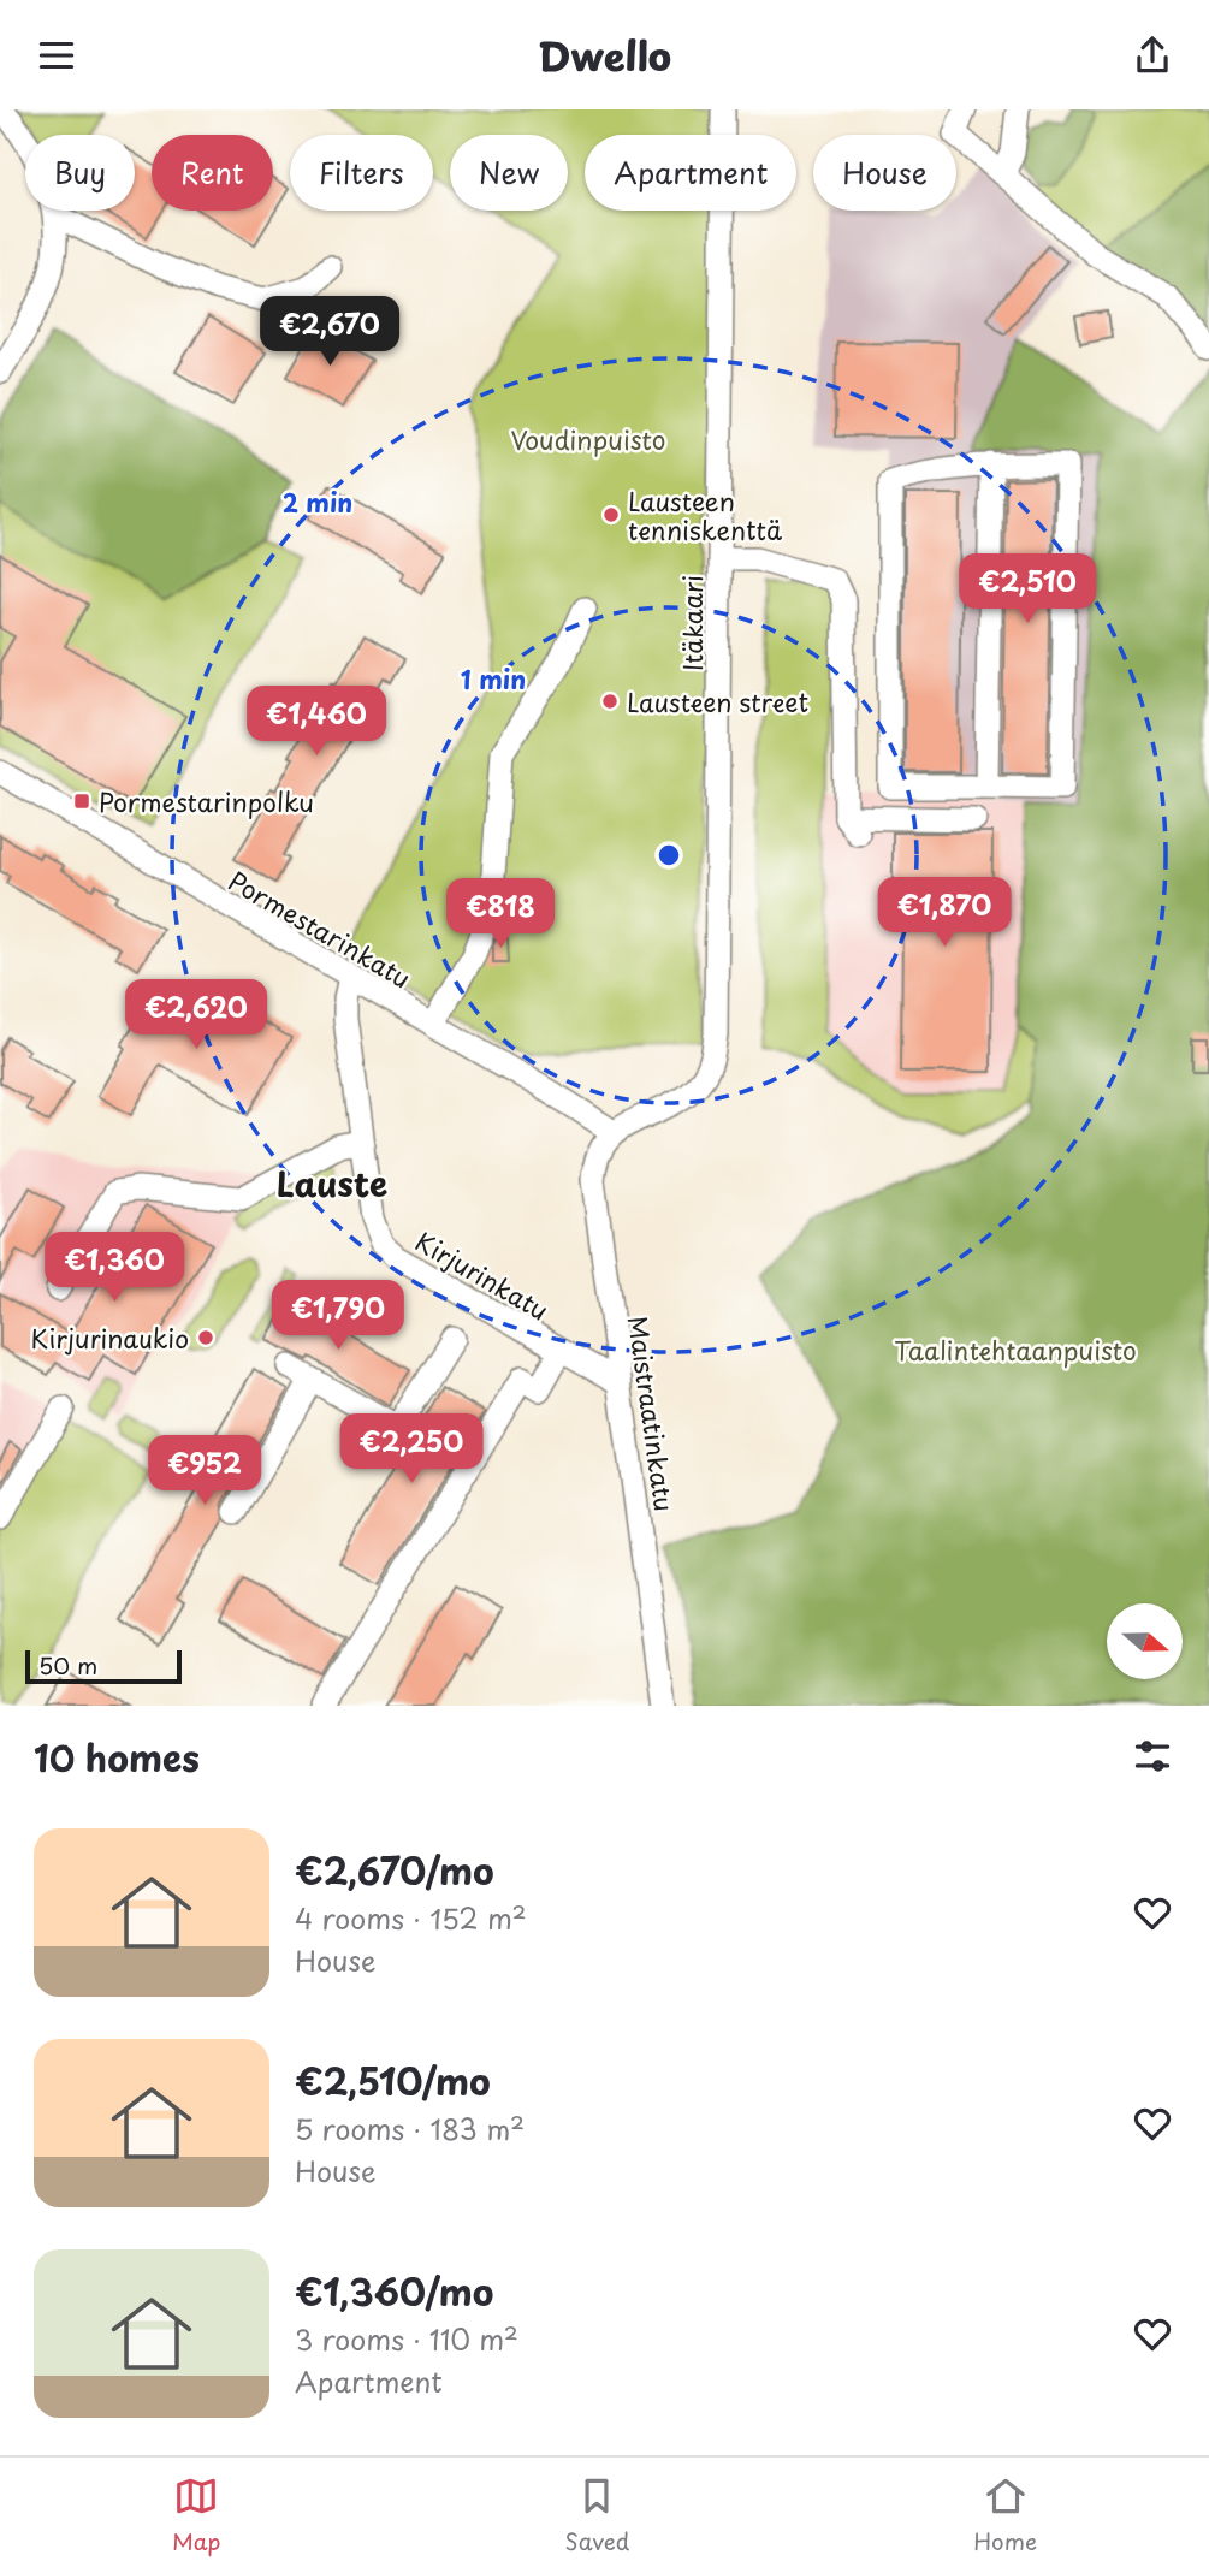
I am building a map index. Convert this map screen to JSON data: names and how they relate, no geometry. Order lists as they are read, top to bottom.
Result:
{
  "streets": {
    "street": [
      "Itäkaari",
      "Pormestarinkatu",
      "Kirjurinkatu",
      "Maistraatinkatu"
    ]
  },
  "crossings": [
    ["Itäkaari", "Pormestarinkatu"],
    ["Itäkaari", "Maistraatinkatu"],
    ["Pormestarinkatu", "Kirjurinkatu"],
    ["Pormestarinkatu", "Maistraatinkatu"],
    ["Kirjurinkatu", "Maistraatinkatu"]
  ],
  "districts": ["Lauste"],
  "parks": ["Voudinpuisto", "Taalintehtaanpuisto"],
  "places": {
    "other": ["Lausteen tenniskenttä", "Lausteen street", "Kirjurinaukio"],
    "transit": ["Pormestarinpolku"]
  },
  "scale_bar": "50 m",
  "north": "right",
  "page": {
    "header": "Dwello",
    "chip": [
      "Buy",
      "Rent",
      "Filters",
      "New",
      "Apartment",
      "House"
    ],
    "price": [
      "€2,670",
      "€2,510",
      "€1,460",
      "€1,870",
      "€818",
      "€2,620",
      "€1,360",
      "€1,790",
      "€2,250",
      "€952"
    ],
    "scale": "50 m",
    "heading": "10 homes",
    "list": [
      {
        "name": "€2,670/mo",
        "note": "4 rooms · 152 m² · House"
      },
      {
        "name": "€2,510/mo",
        "note": "5 rooms · 183 m² · House"
      },
      {
        "name": "€1,360/mo",
        "note": "3 rooms · 110 m² · Apartment"
      }
    ],
    "tabs": ["Map", "Saved", "Home"]
  },
  "rings": ["2 min", "1 min"]
}
